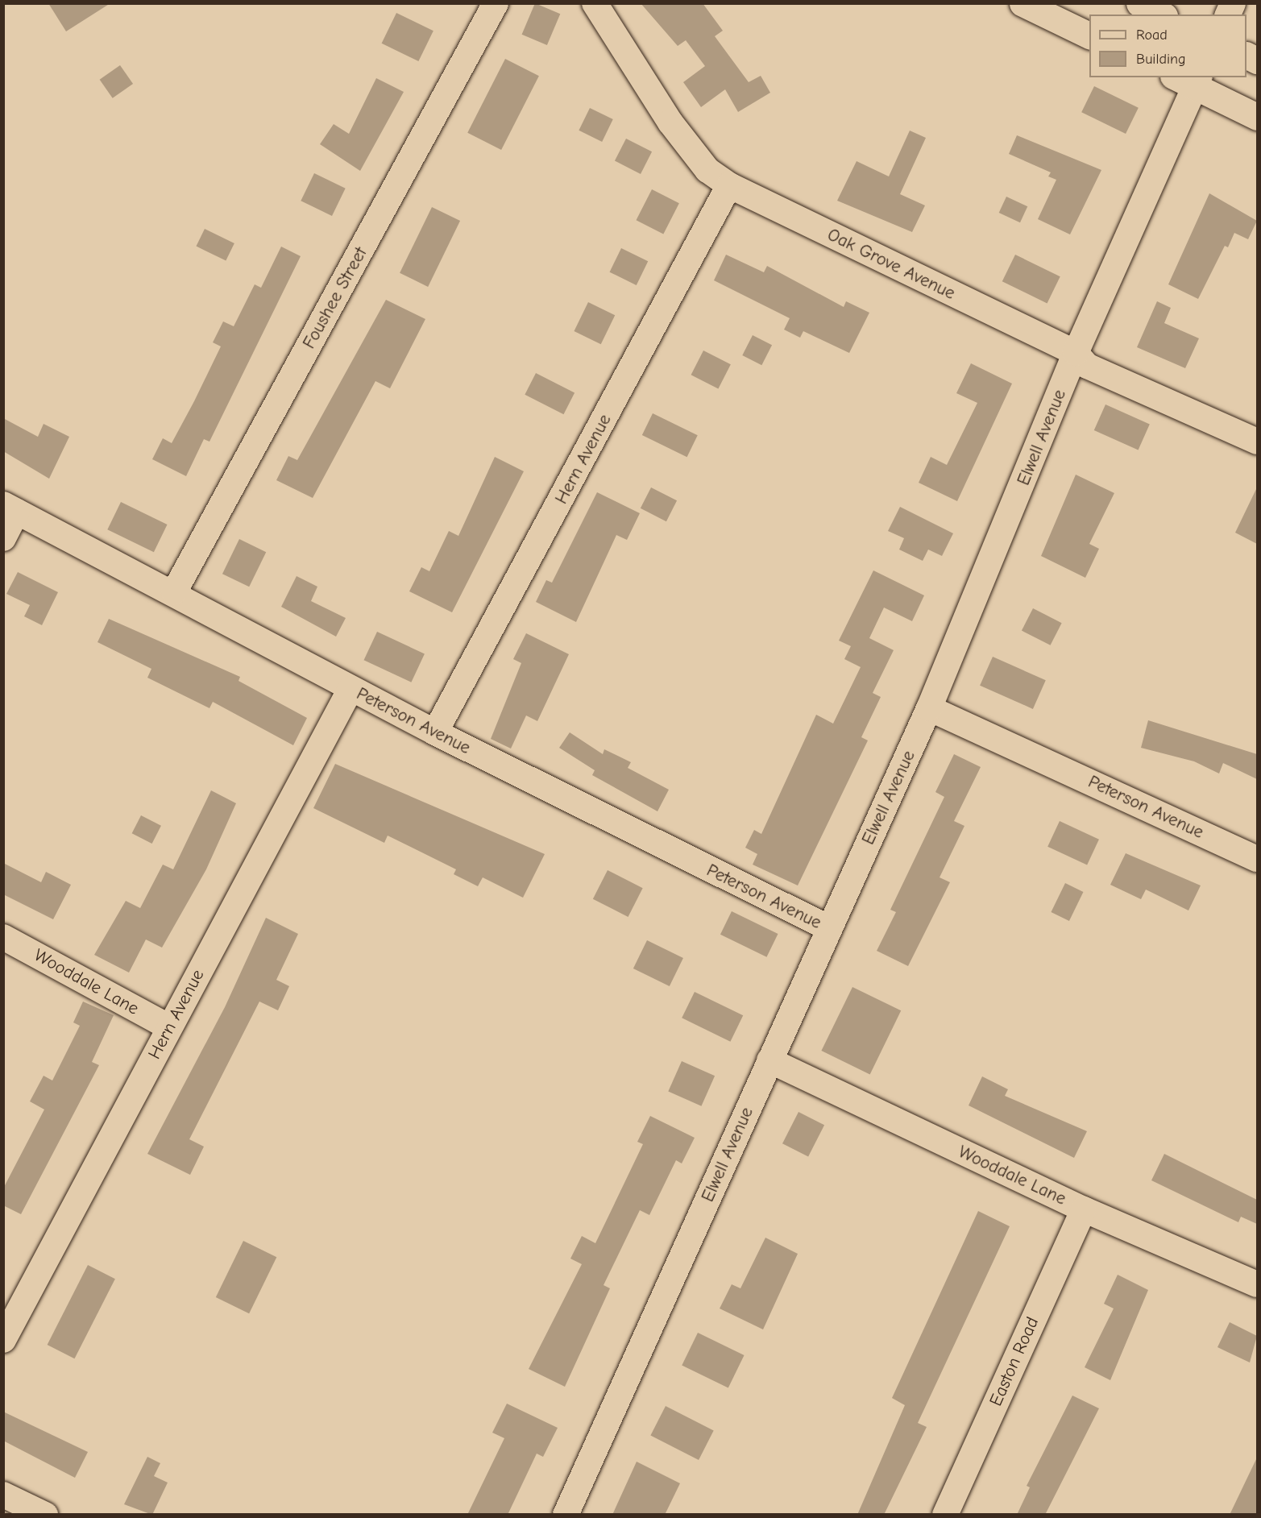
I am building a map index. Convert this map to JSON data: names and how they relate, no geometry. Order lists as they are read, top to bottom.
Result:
{
  "streets": {
    "street": [
      "Oak Grove Avenue",
      "Foushee Street",
      "Elwell Avenue",
      "Hern Avenue",
      "Peterson Avenue",
      "Wooddale Lane",
      "Easton Road"
    ]
  },
  "crossings": [
    ["Oak Grove Avenue", "Elwell Avenue"],
    ["Oak Grove Avenue", "Hern Avenue"],
    ["Foushee Street", "Peterson Avenue"],
    ["Elwell Avenue", "Peterson Avenue"],
    ["Elwell Avenue", "Wooddale Lane"],
    ["Hern Avenue", "Peterson Avenue"],
    ["Hern Avenue", "Wooddale Lane"],
    ["Wooddale Lane", "Easton Road"]
  ],
  "legend": ["Road", "Building"]
}
